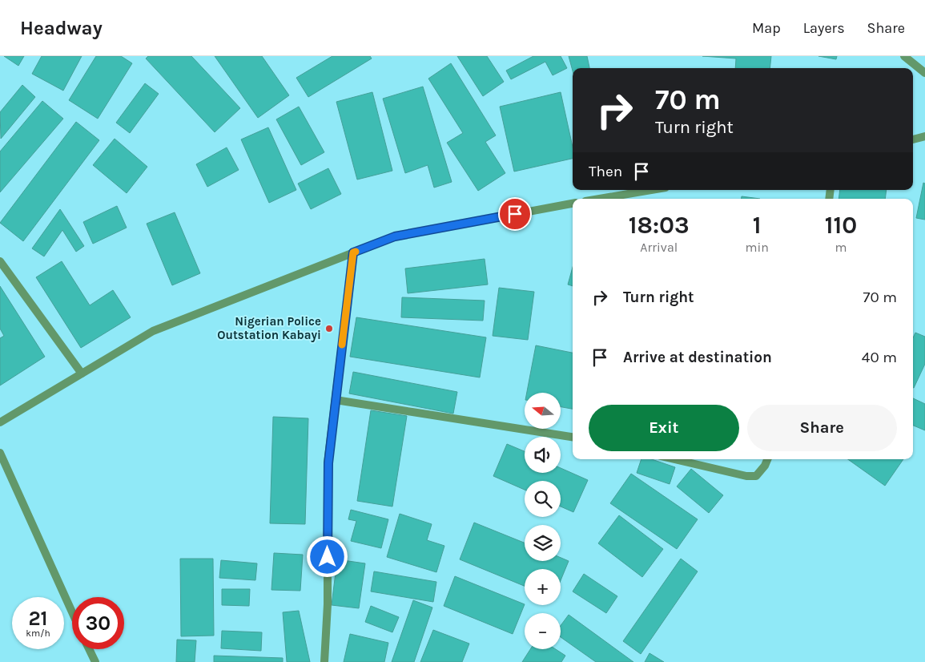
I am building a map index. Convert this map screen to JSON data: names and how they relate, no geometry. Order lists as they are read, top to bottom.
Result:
{
  "places": ["Nigerian Police Outstation Kabayi"],
  "north": "left",
  "page": {
    "header": "Headway",
    "nav": ["Map", "Layers", "Share"],
    "turn": ["70 m", "Turn right"],
    "then": "Then",
    "eta": [
      "18:03",
      "Arrival",
      "1",
      "min",
      "110",
      "m"
    ],
    "list": [
      {
        "name": "Turn right",
        "value": "70 m"
      },
      {
        "name": "Arrive at destination",
        "value": "40 m"
      }
    ],
    "map_buttons": ["+", "−"],
    "buttons": ["Exit", "Share"],
    "speed": "21 km/h",
    "limit": "30"
  }
}
